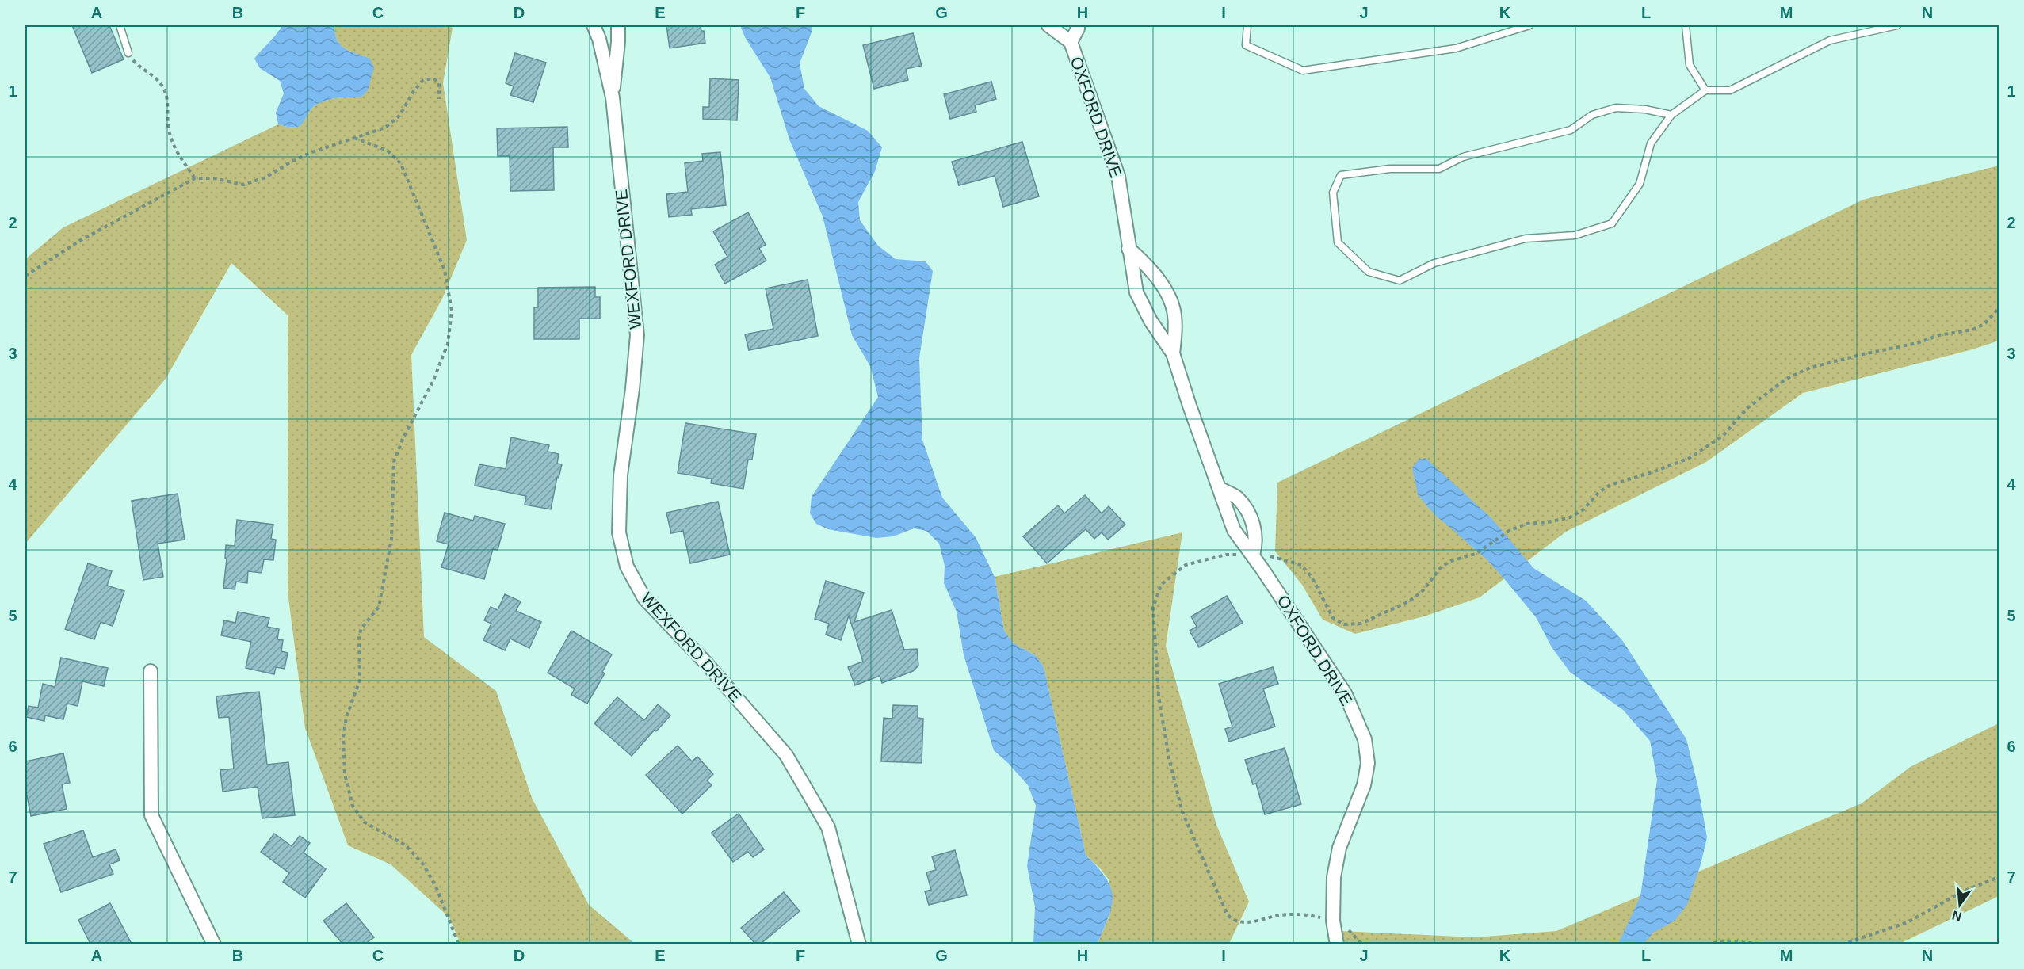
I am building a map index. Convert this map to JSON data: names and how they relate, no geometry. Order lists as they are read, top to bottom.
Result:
{
  "streets": {
    "street": ["OXFORD DRIVE", "WEXFORD DRIVE"]
  },
  "north": "bottom",
  "grid": {
    "columns": [
      "A",
      "B",
      "C",
      "D",
      "E",
      "F",
      "G",
      "H",
      "I",
      "J",
      "K",
      "L",
      "M",
      "N"
    ],
    "rows": [
      "1",
      "2",
      "3",
      "4",
      "5",
      "6",
      "7"
    ]
  }
}
